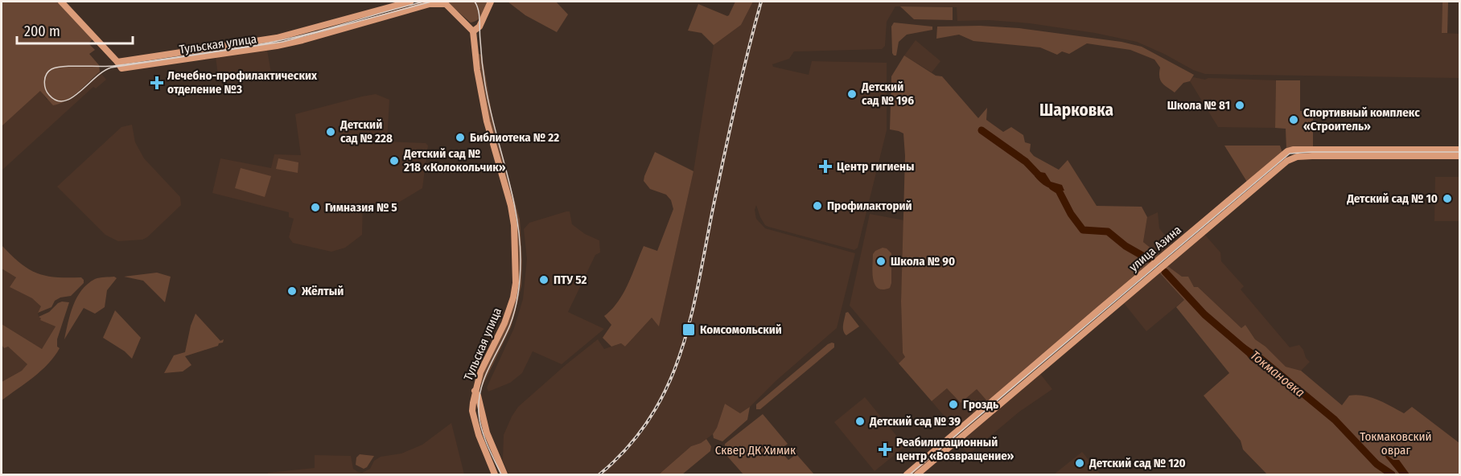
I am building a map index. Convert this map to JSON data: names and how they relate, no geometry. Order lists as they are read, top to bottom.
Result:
{
  "streets": {
    "street": ["Тульская улица", "улица Азина"]
  },
  "districts": ["Шарковка"],
  "water": ["Токмановка"],
  "parks": ["Токмаковский овраг", "Сквер ДК Химик"],
  "places": {
    "health": ["Лечебно-профилактических отделение №3", "Центр гигиены", "Реабилитационный центр «Возвращение»"],
    "other": [
      "Детский сад № 196",
      "Школа № 81",
      "Спортивный комплекс «Строитель»",
      "Детский сад № 228",
      "Библиотека № 22",
      "Детский сад № 218 «Колокольчик»",
      "Детский сад № 10",
      "Профилакторий",
      "Гимназия № 5",
      "Школа № 90",
      "ПТУ 52",
      "Жёлтый",
      "Гроздь",
      "Детский сад № 39",
      "Детский сад № 120"
    ],
    "transit": ["Комсомольский"]
  },
  "scale_bar": "200 m"
}
